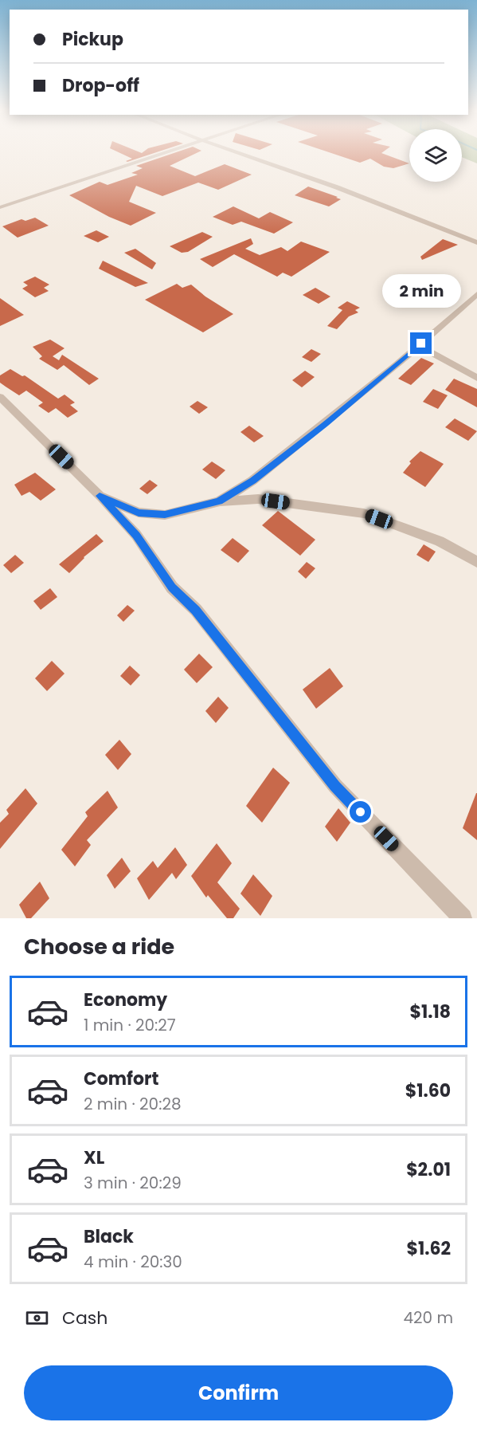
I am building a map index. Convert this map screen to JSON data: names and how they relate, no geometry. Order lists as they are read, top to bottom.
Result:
{
  "page": {
    "banner": ["Pickup", "Drop-off"],
    "bubble": "2 min",
    "heading": "Choose a ride",
    "list": [
      {
        "name": "Economy",
        "note": "1 min · 20:27",
        "value": "$1.18"
      },
      {
        "name": "Comfort",
        "note": "2 min · 20:28",
        "value": "$1.60"
      },
      {
        "name": "XL",
        "note": "3 min · 20:29",
        "value": "$2.01"
      },
      {
        "name": "Black",
        "note": "4 min · 20:30",
        "value": "$1.62"
      }
    ],
    "pay": ["Cash", "420 m"],
    "buttons": "Confirm"
  }
}
